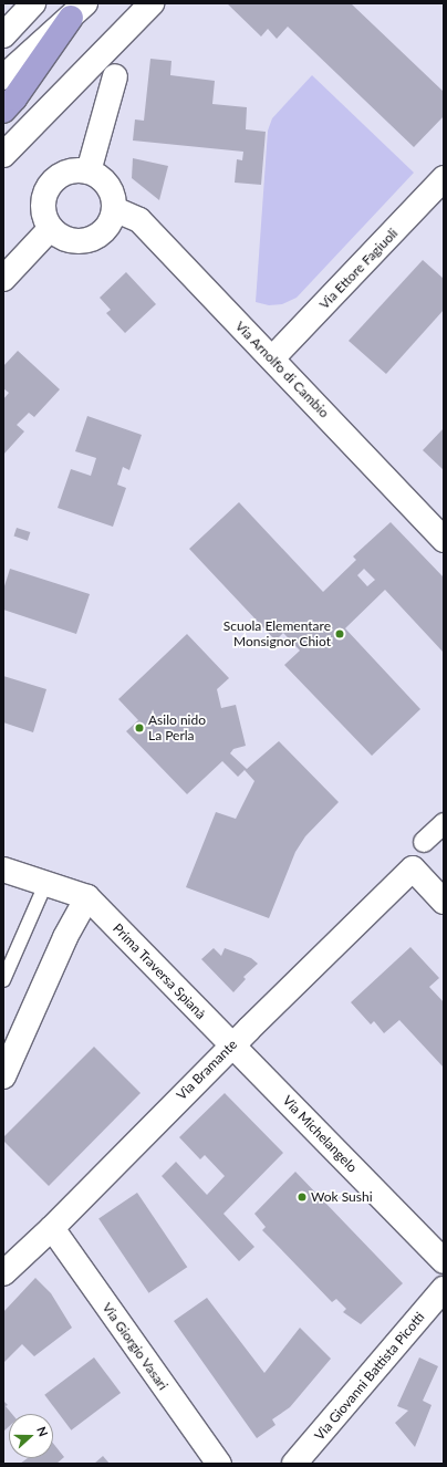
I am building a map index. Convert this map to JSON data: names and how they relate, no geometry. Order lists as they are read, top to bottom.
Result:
{
  "streets": {
    "street": [
      "Via Ettore Fagiuoli",
      "Via Arnolfo di Cambio",
      "Prima Traversa Spianà",
      "Via Bramante",
      "Via Michelangelo",
      "Via Giorgio Vasari",
      "Via Giovanni Battista Picotti"
    ]
  },
  "crossings": [
    ["Via Ettore Fagiuoli", "Via Arnolfo di Cambio"],
    ["Prima Traversa Spianà", "Via Bramante"],
    ["Prima Traversa Spianà", "Via Michelangelo"],
    ["Via Bramante", "Via Michelangelo"],
    ["Via Bramante", "Via Giorgio Vasari"]
  ],
  "places": ["Scuola Elementare Monsignor Chiot", "Asilo nido La Perla", "Wok Sushi"],
  "north": "right"
}
